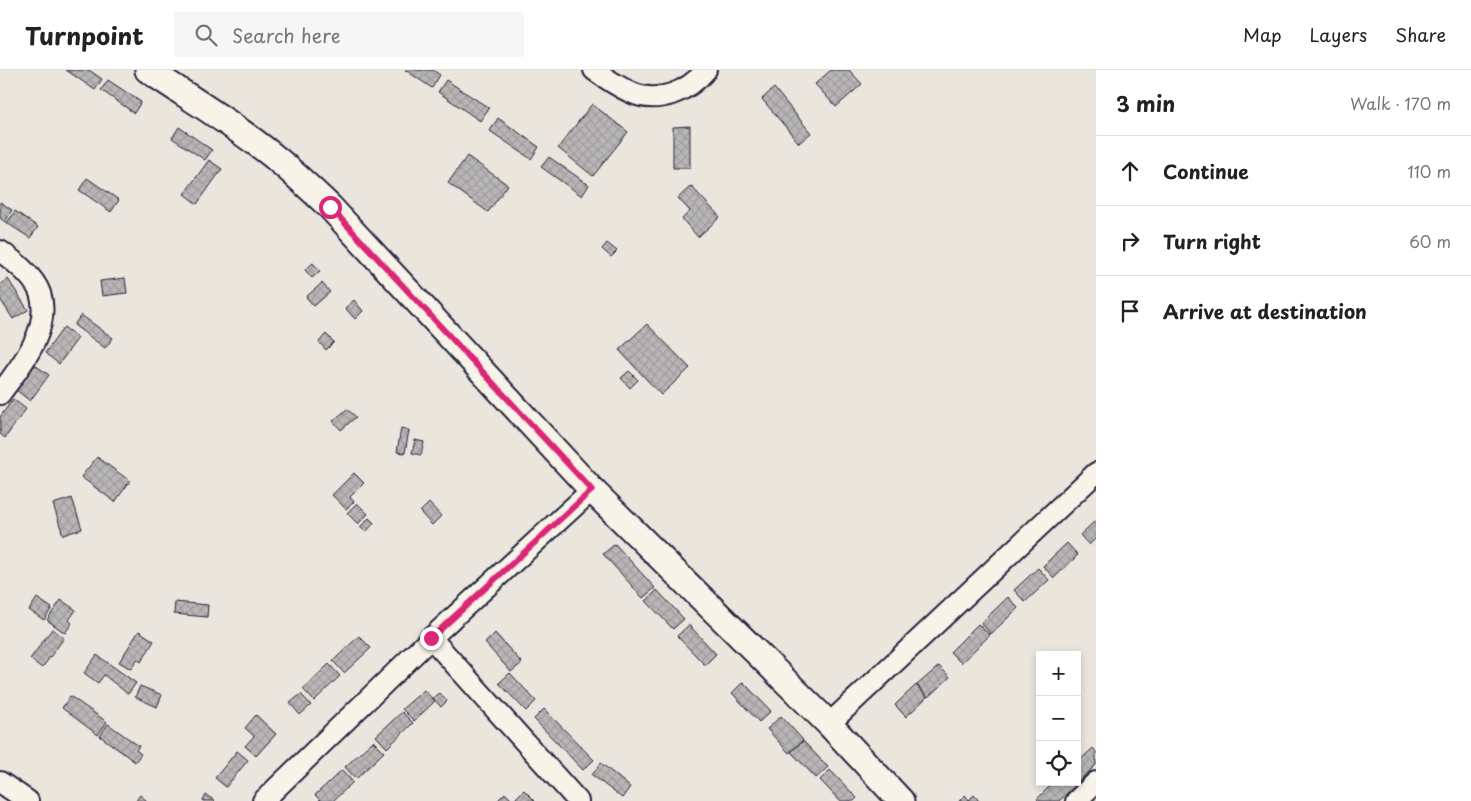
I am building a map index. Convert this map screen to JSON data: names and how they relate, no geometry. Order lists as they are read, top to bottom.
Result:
{
  "page": {
    "header": "Turnpoint",
    "search": "Search here",
    "nav": ["Map", "Layers", "Share"],
    "heading": ["3 min", "Walk · 170 m"],
    "list": [
      ["Continue", "110 m"],
      ["Turn right", "60 m"],
      "Arrive at destination"
    ],
    "map_buttons": ["+", "−"]
  }
}
